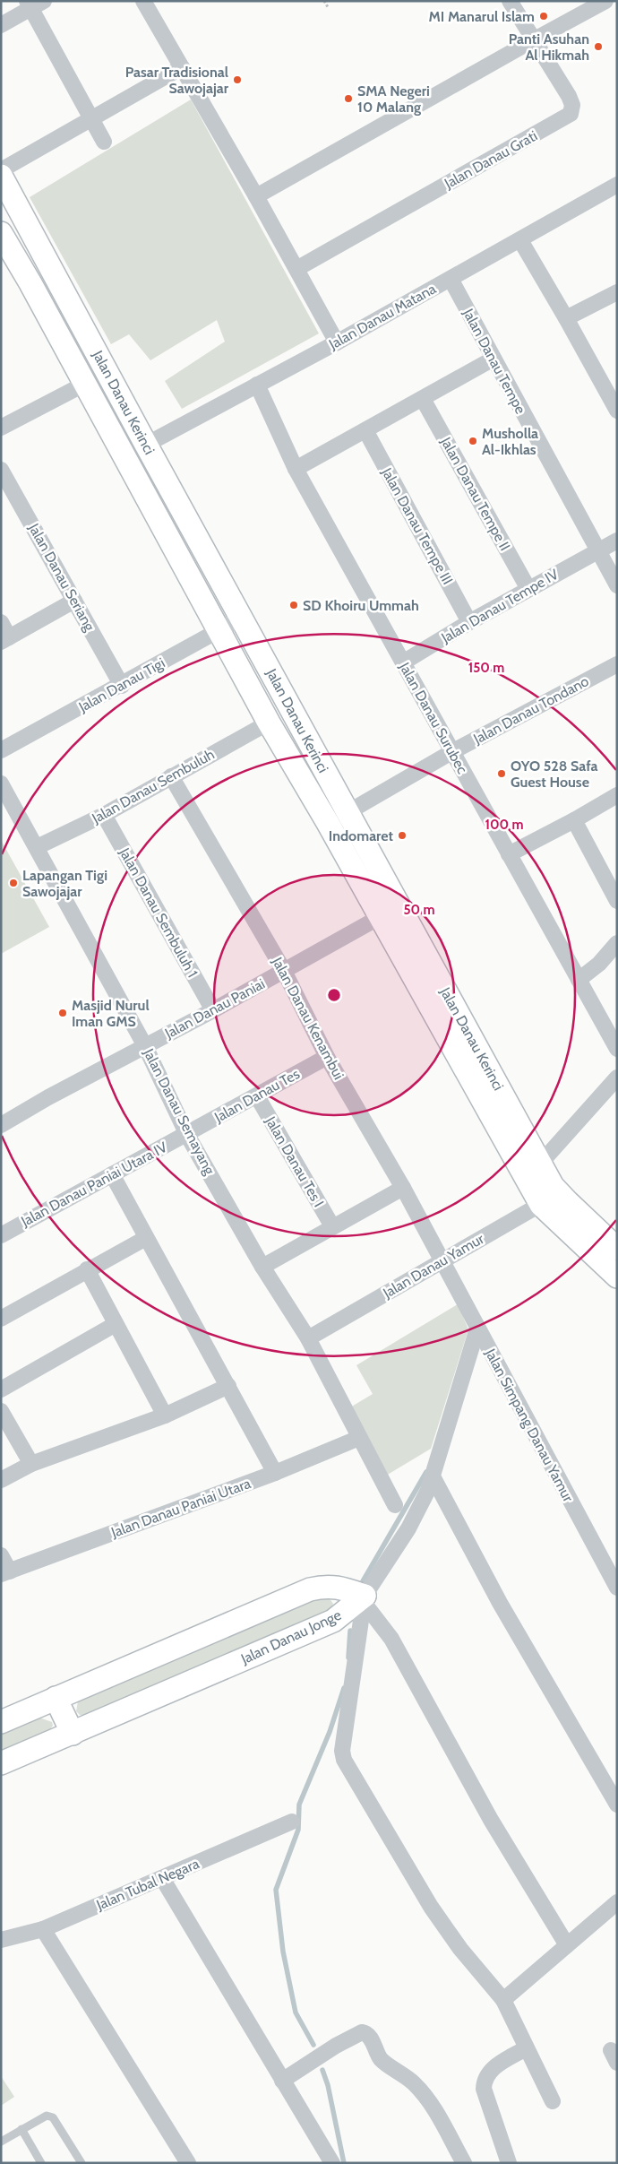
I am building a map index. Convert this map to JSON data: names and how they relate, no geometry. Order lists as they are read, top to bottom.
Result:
{
  "streets": {
    "street": [
      "Jalan Danau Grati",
      "Jalan Danau Matana",
      "Jalan Danau Tempe",
      "Jalan Danau Kerinci",
      "Jalan Danau Tempe II",
      "Jalan Danau Tempe III",
      "Jalan Danau Seriang",
      "Jalan Danau Tempe IV",
      "Jalan Danau Tigi",
      "Jalan Danau Tondano",
      "Jalan Danau Surubec",
      "Jalan Danau Sembuluh",
      "Jalan Danau Sembuluh 1",
      "Jalan Danau Paniai",
      "Jalan Danau Kenambui",
      "Jalan Danau Tes",
      "Jalan Danau Semayang",
      "Jalan Danau Tes I",
      "Jalan Danau Paniai Utara IV",
      "Jalan Danau Yamur",
      "Jalan Simpang Danau Yamur",
      "Jalan Danau Paniai Utara",
      "Jalan Danau Jonge",
      "Jalan Tubal Negara"
    ]
  },
  "crossings": [
    ["Jalan Danau Matana", "Jalan Danau Tempe"],
    ["Jalan Danau Matana", "Jalan Danau Kerinci"],
    ["Jalan Danau Matana", "Jalan Danau Surubec"],
    ["Jalan Danau Tempe", "Jalan Danau Tempe IV"],
    ["Jalan Danau Kerinci", "Jalan Danau Tigi"],
    ["Jalan Danau Kerinci", "Jalan Danau Tondano"],
    ["Jalan Danau Kerinci", "Jalan Danau Sembuluh"],
    ["Jalan Danau Kerinci", "Jalan Danau Paniai"],
    ["Jalan Danau Kerinci", "Jalan Danau Yamur"],
    ["Jalan Danau Tempe II", "Jalan Danau Tempe IV"],
    ["Jalan Danau Tempe III", "Jalan Danau Tempe IV"],
    ["Jalan Danau Seriang", "Jalan Danau Tigi"],
    ["Jalan Danau Tempe IV", "Jalan Danau Surubec"],
    ["Jalan Danau Tondano", "Jalan Danau Surubec"],
    ["Jalan Danau Sembuluh", "Jalan Danau Sembuluh 1"],
    ["Jalan Danau Sembuluh", "Jalan Danau Kenambui"],
    ["Jalan Danau Sembuluh", "Jalan Danau Semayang"],
    ["Jalan Danau Sembuluh 1", "Jalan Danau Paniai"],
    ["Jalan Danau Paniai", "Jalan Danau Kenambui"],
    ["Jalan Danau Paniai", "Jalan Danau Semayang"],
    ["Jalan Danau Kenambui", "Jalan Danau Tes"],
    ["Jalan Danau Kenambui", "Jalan Danau Yamur"],
    ["Jalan Danau Kenambui", "Jalan Simpang Danau Yamur"],
    ["Jalan Danau Tes", "Jalan Danau Semayang"],
    ["Jalan Danau Tes", "Jalan Danau Tes I"],
    ["Jalan Danau Tes", "Jalan Danau Paniai Utara IV"],
    ["Jalan Danau Semayang", "Jalan Danau Paniai Utara IV"],
    ["Jalan Danau Semayang", "Jalan Danau Yamur"],
    ["Jalan Danau Semayang", "Jalan Danau Paniai Utara"],
    ["Jalan Danau Yamur", "Jalan Simpang Danau Yamur"]
  ],
  "places": [
    "MI Manarul Islam",
    "Panti Asuhan Al Hikmah",
    "Pasar Tradisional Sawojajar",
    "SMA Negeri 10 Malang",
    "Musholla Al-Ikhlas",
    "SD Khoiru Ummah",
    "OYO 528 Safa Guest House",
    "Indomaret",
    "Lapangan Tigi Sawojajar",
    "Masjid Nurul Iman GMS"
  ],
  "rings": ["150 m", "100 m", "50 m"]
}
